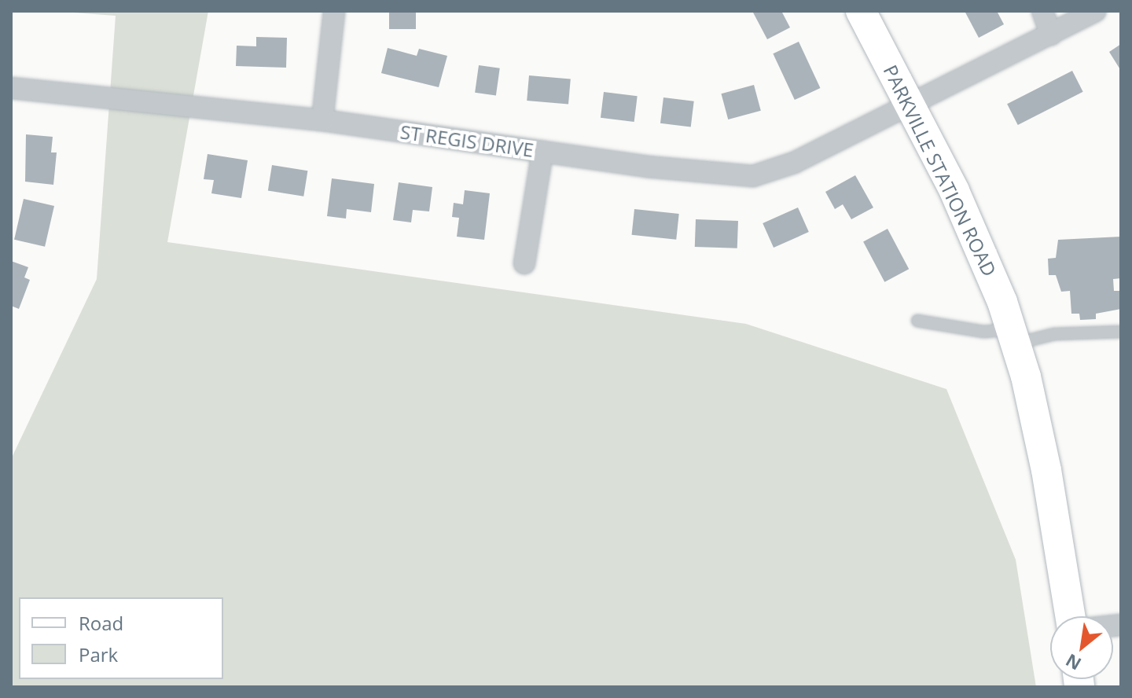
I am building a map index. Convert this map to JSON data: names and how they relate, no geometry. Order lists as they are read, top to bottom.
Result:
{
  "streets": {
    "main road": ["PARKVILLE STATION ROAD"],
    "street": ["ST REGIS DRIVE"]
  },
  "crossings": [
    ["ST REGIS DRIVE", "PARKVILLE STATION ROAD"]
  ],
  "legend": ["Road", "Park"],
  "north": "bottom left"
}
